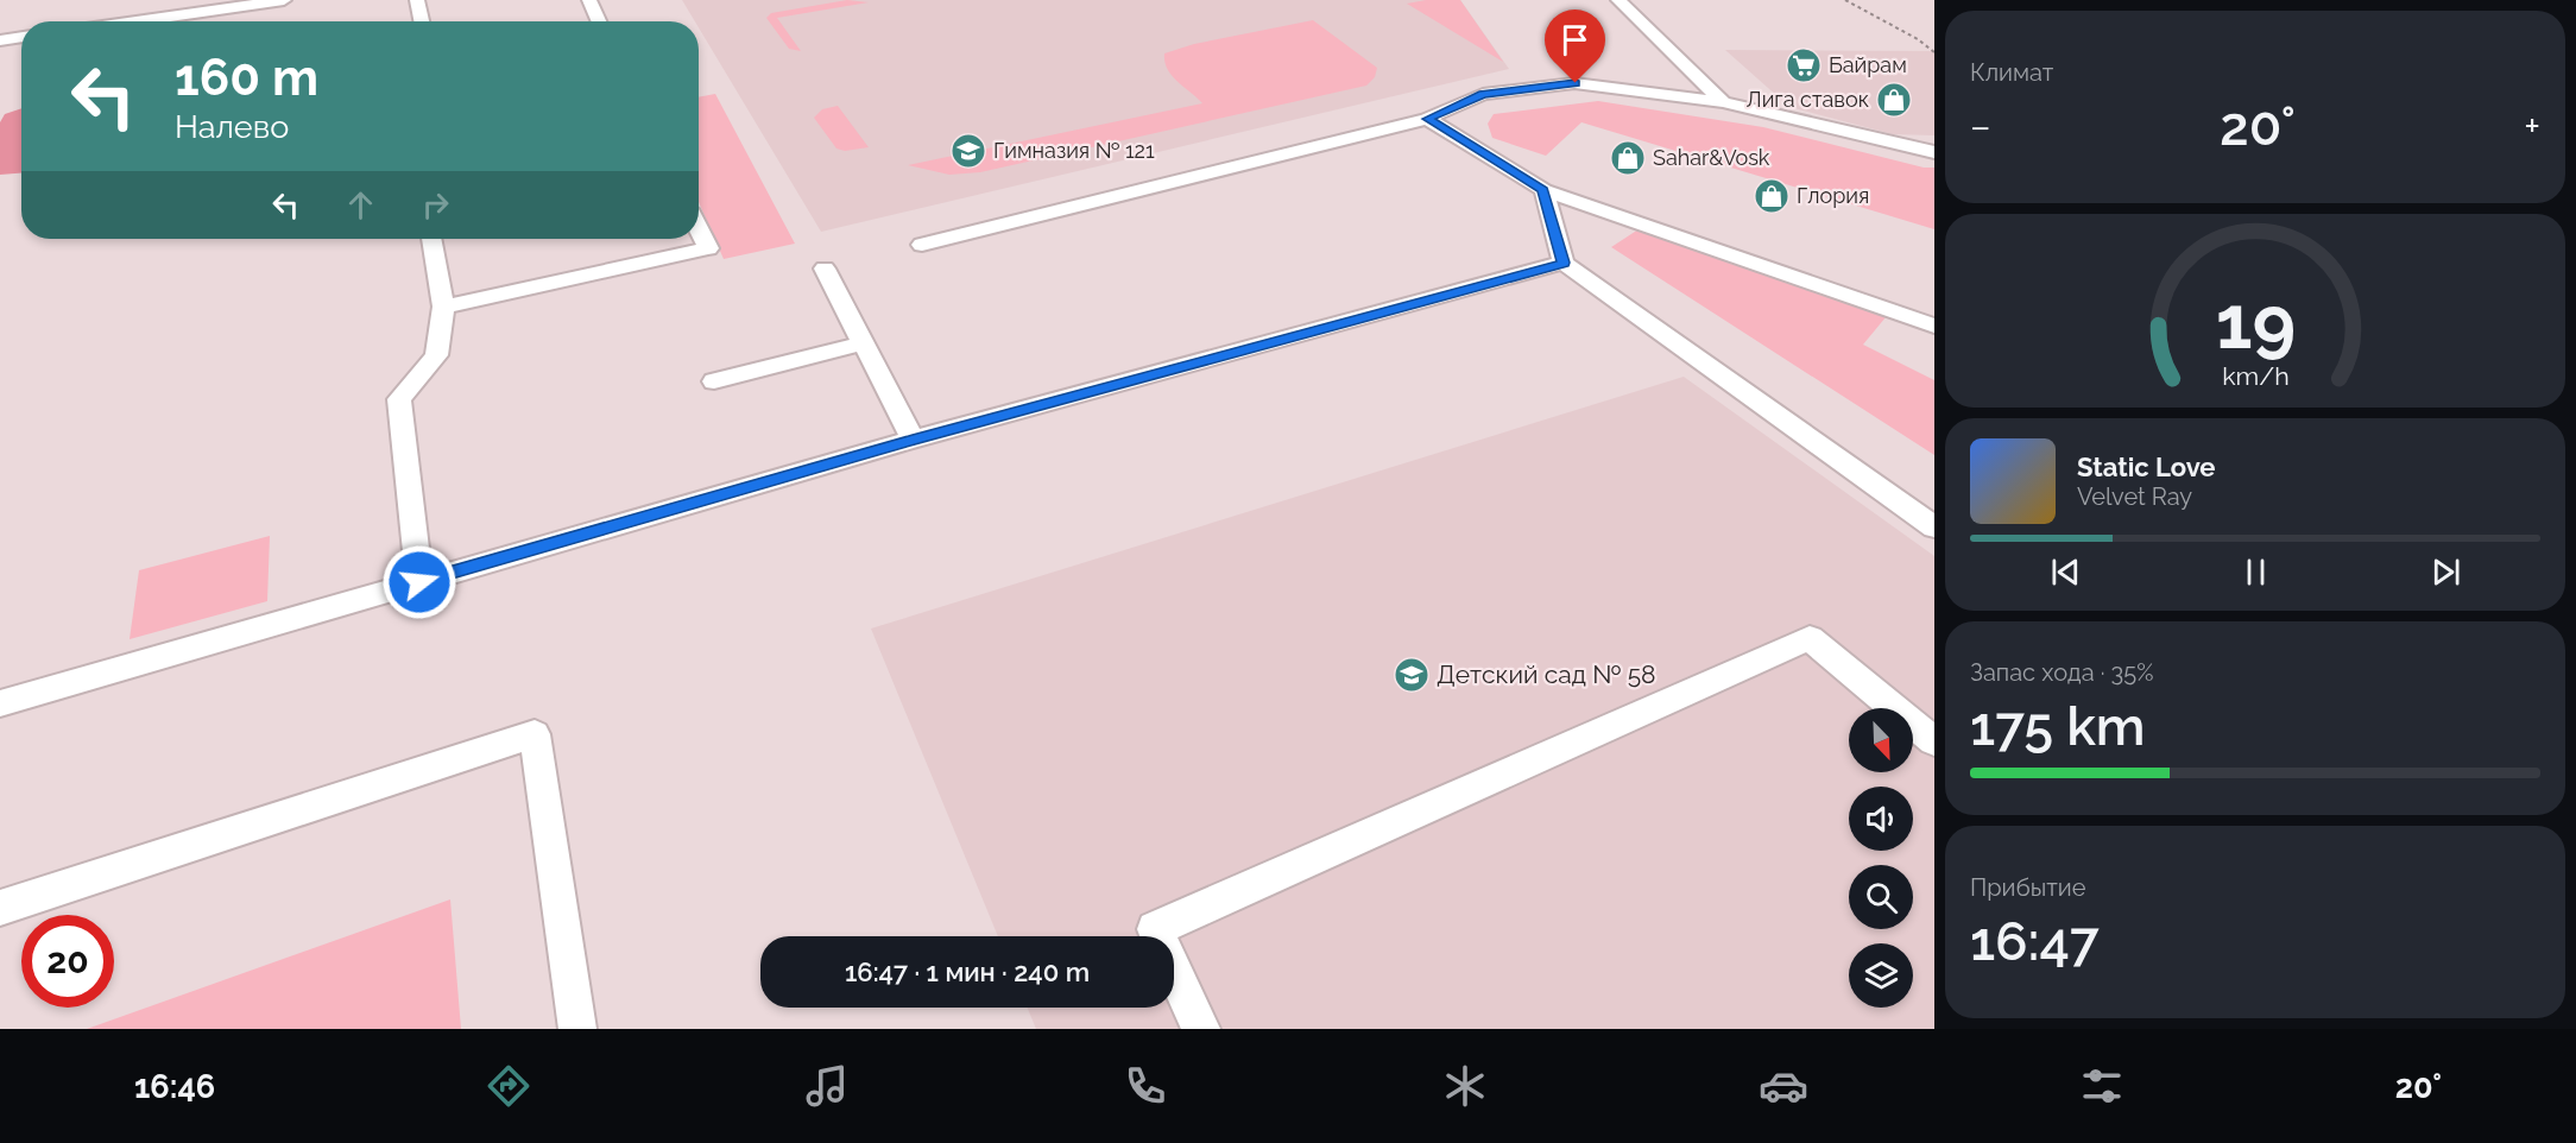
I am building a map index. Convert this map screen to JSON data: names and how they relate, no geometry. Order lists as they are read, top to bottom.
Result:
{
  "places": {
    "supermarket": ["Байрам"],
    "shop": ["Лига ставок", "Sahar&Vosk", "Глория"],
    "school or university": ["Гимназия № 121", "Детский сад № 58"]
  },
  "north": "bottom right",
  "page": {
    "tile": [
      "Климат",
      ["Запас хода · 35%", "175 km"],
      ["Прибытие", "16:47"]
    ],
    "turn": ["160 m", "Налево"],
    "heat": ["−", "20°", "+"],
    "song": ["Static Love", "Velvet Ray"],
    "limit": "20",
    "trip": "16:47 · 1 мин · 240 m",
    "tabs": ["16:46", "20°"],
    "gauge": ["19", "km/h"]
  }
}
